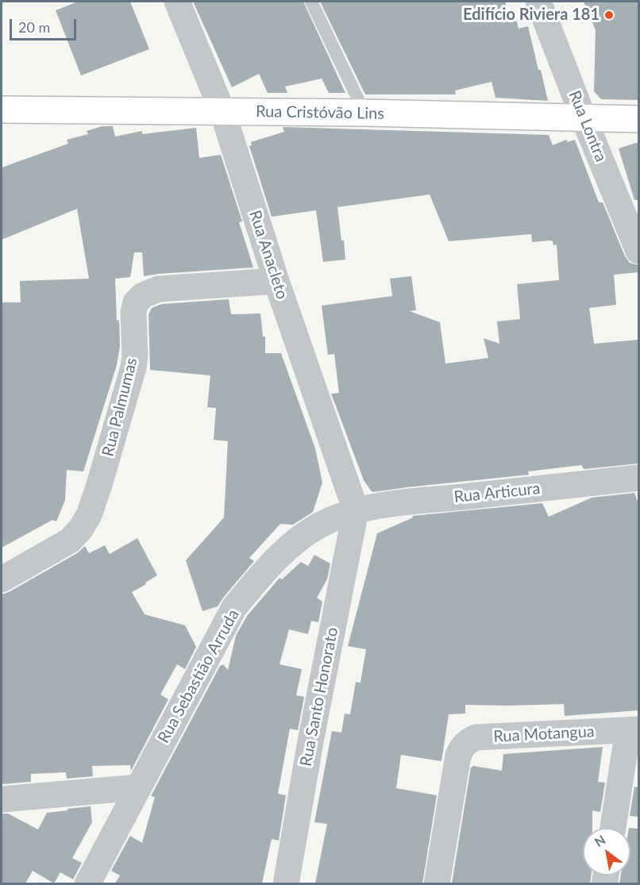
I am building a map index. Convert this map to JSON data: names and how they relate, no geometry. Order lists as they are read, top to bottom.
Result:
{
  "streets": {
    "street": [
      "Rua Cristóvão Lins",
      "Rua Lontra",
      "Rua Anacleto",
      "Rua Palmumas",
      "Rua Articura",
      "Rua Sebastião Arruda",
      "Rua Santo Honorato",
      "Rua Motangua"
    ]
  },
  "crossings": [
    ["Rua Cristóvão Lins", "Rua Lontra"],
    ["Rua Cristóvão Lins", "Rua Anacleto"],
    ["Rua Anacleto", "Rua Palmumas"],
    ["Rua Anacleto", "Rua Articura"],
    ["Rua Anacleto", "Rua Sebastião Arruda"],
    ["Rua Anacleto", "Rua Santo Honorato"],
    ["Rua Articura", "Rua Sebastião Arruda"],
    ["Rua Articura", "Rua Santo Honorato"],
    ["Rua Sebastião Arruda", "Rua Santo Honorato"]
  ],
  "places": ["Edifício Riviera 181"],
  "scale_bar": "20 m",
  "north": "top left"
}
